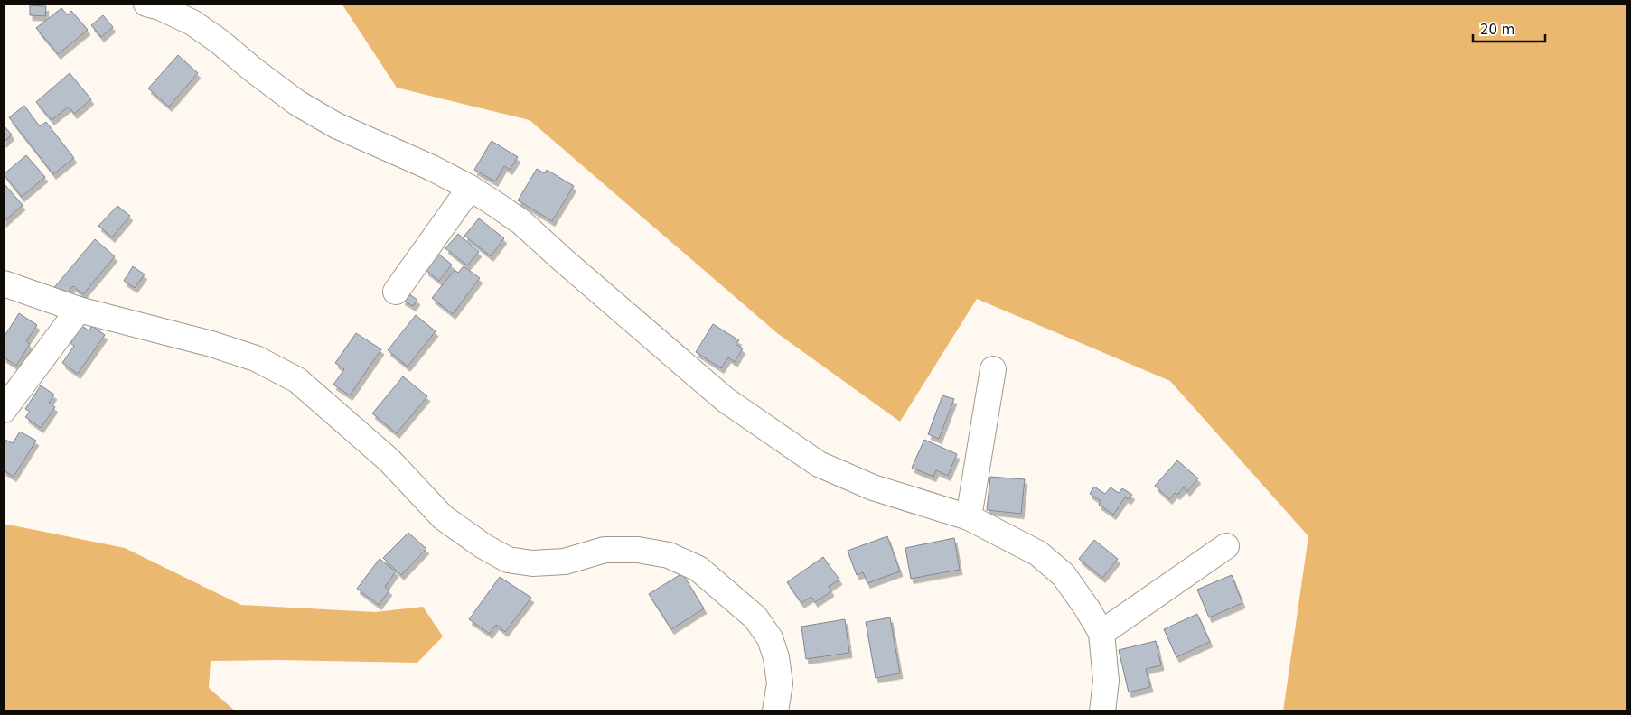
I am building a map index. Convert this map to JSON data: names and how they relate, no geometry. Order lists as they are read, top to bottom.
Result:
{
  "scale_bar": "20 m"
}
